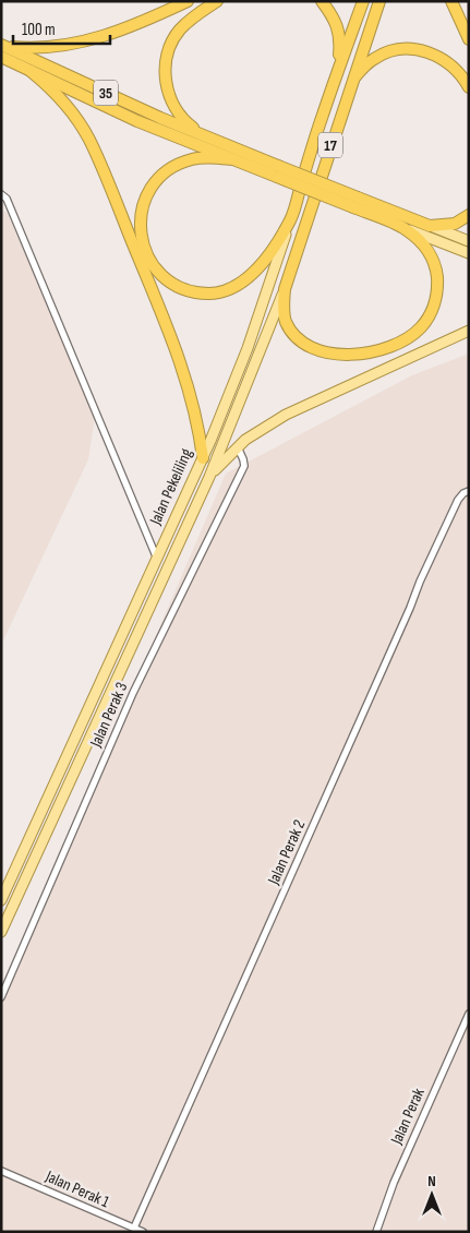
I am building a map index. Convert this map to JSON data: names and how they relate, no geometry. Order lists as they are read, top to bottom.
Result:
{
  "streets": {
    "highway": ["35", "17", "Jalan Pekeliling"],
    "street": [
      "Jalan Perak 3",
      "Jalan Perak 2",
      "Jalan Perak",
      "Jalan Perak 1"
    ]
  },
  "crossings": [
    ["35", "17"],
    ["17", "Jalan Pekeliling"],
    ["Jalan Perak 2", "Jalan Perak 1"]
  ],
  "scale_bar": "100 m",
  "north": "top"
}
